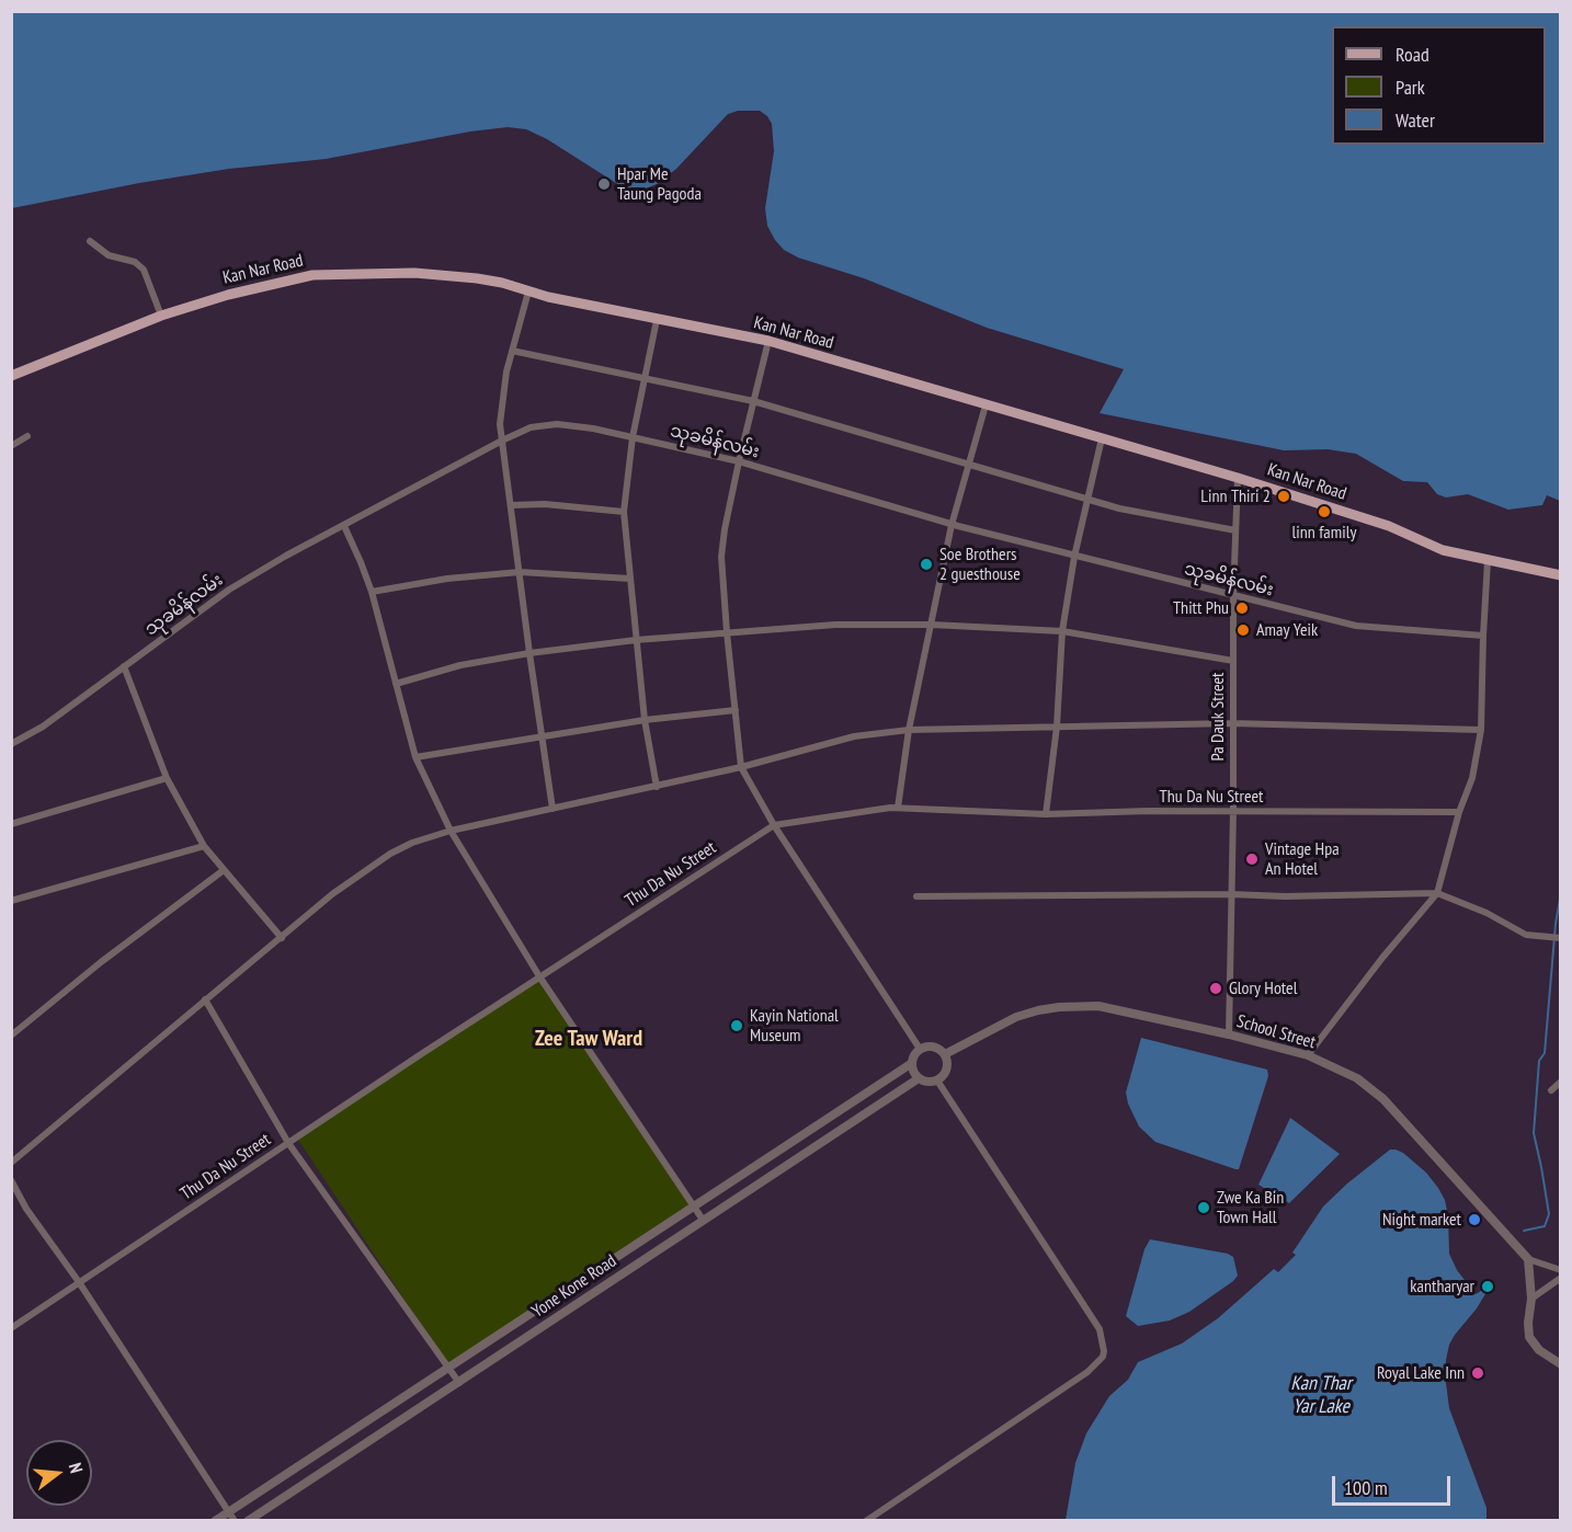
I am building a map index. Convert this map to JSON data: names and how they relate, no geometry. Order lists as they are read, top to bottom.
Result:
{
  "streets": {
    "main road": ["Kan Nar Road"],
    "street": [
      "သုခမိန်လမ်း",
      "Pa Dauk Street",
      "Thu Da Nu Street",
      "School Street",
      "Yone Kone Road"
    ]
  },
  "crossings": [
    ["Kan Nar Road", "Pa Dauk Street"],
    ["သုခမိန်လမ်း", "Pa Dauk Street"],
    ["Pa Dauk Street", "Thu Da Nu Street"],
    ["Pa Dauk Street", "School Street"],
    ["School Street", "Yone Kone Road"]
  ],
  "districts": ["Zee Taw Ward"],
  "water": ["Kan Thar Yar Lake"],
  "places": [
    "Hpar Me Taung Pagoda",
    "Linn Thiri 2",
    "linn family",
    "Soe Brothers 2 guesthouse",
    "Thitt Phu",
    "Amay Yeik",
    "Vintage Hpa An Hotel",
    "Glory Hotel",
    "Kayin National Museum",
    "Zwe Ka Bin Town Hall",
    "Night market",
    "kantharyar",
    "Royal Lake Inn"
  ],
  "legend": ["Road", "Park", "Water"],
  "scale_bar": "100 m",
  "north": "right"
}
